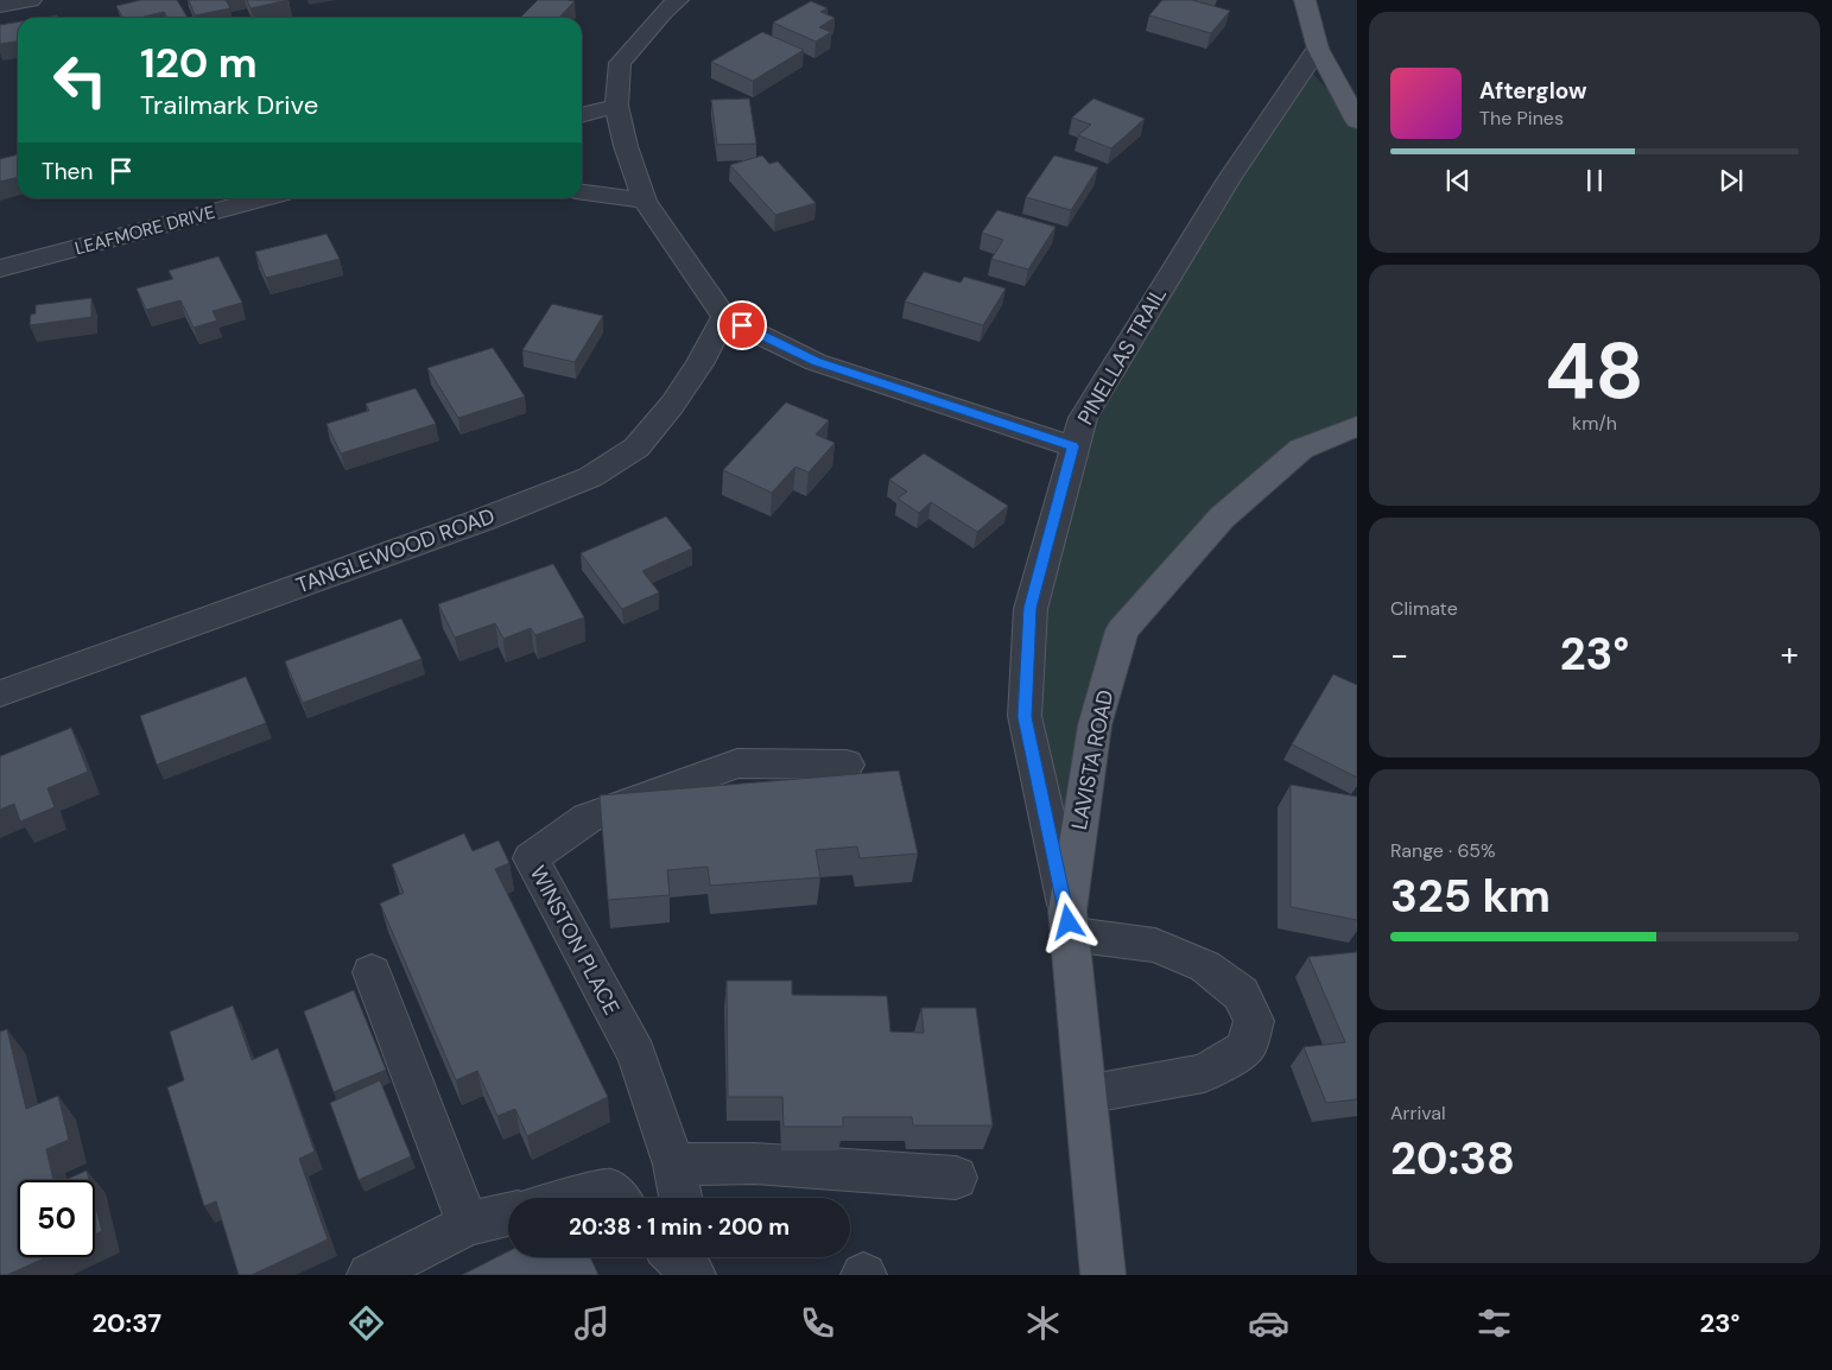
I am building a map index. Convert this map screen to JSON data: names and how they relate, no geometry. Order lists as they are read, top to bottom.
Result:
{
  "streets": {
    "main road": ["LAVISTA ROAD"],
    "street": [
      "LEAFMORE DRIVE",
      "PINELLAS TRAIL",
      "TANGLEWOOD ROAD",
      "WINSTON PLACE"
    ]
  },
  "crossings": [
    ["PINELLAS TRAIL", "LAVISTA ROAD"]
  ],
  "page": {
    "turn": ["120 m", "Trailmark Drive"],
    "song": ["Afterglow", "The Pines"],
    "then": "Then",
    "tile": [
      ["48", "km/h"],
      "Climate",
      ["Range · 65%", "325 km"],
      ["Arrival", "20:38"]
    ],
    "heat": ["−", "23°", "+"],
    "limit": "50",
    "trip": "20:38 · 1 min · 200 m",
    "tabs": ["20:37", "23°"]
  }
}
